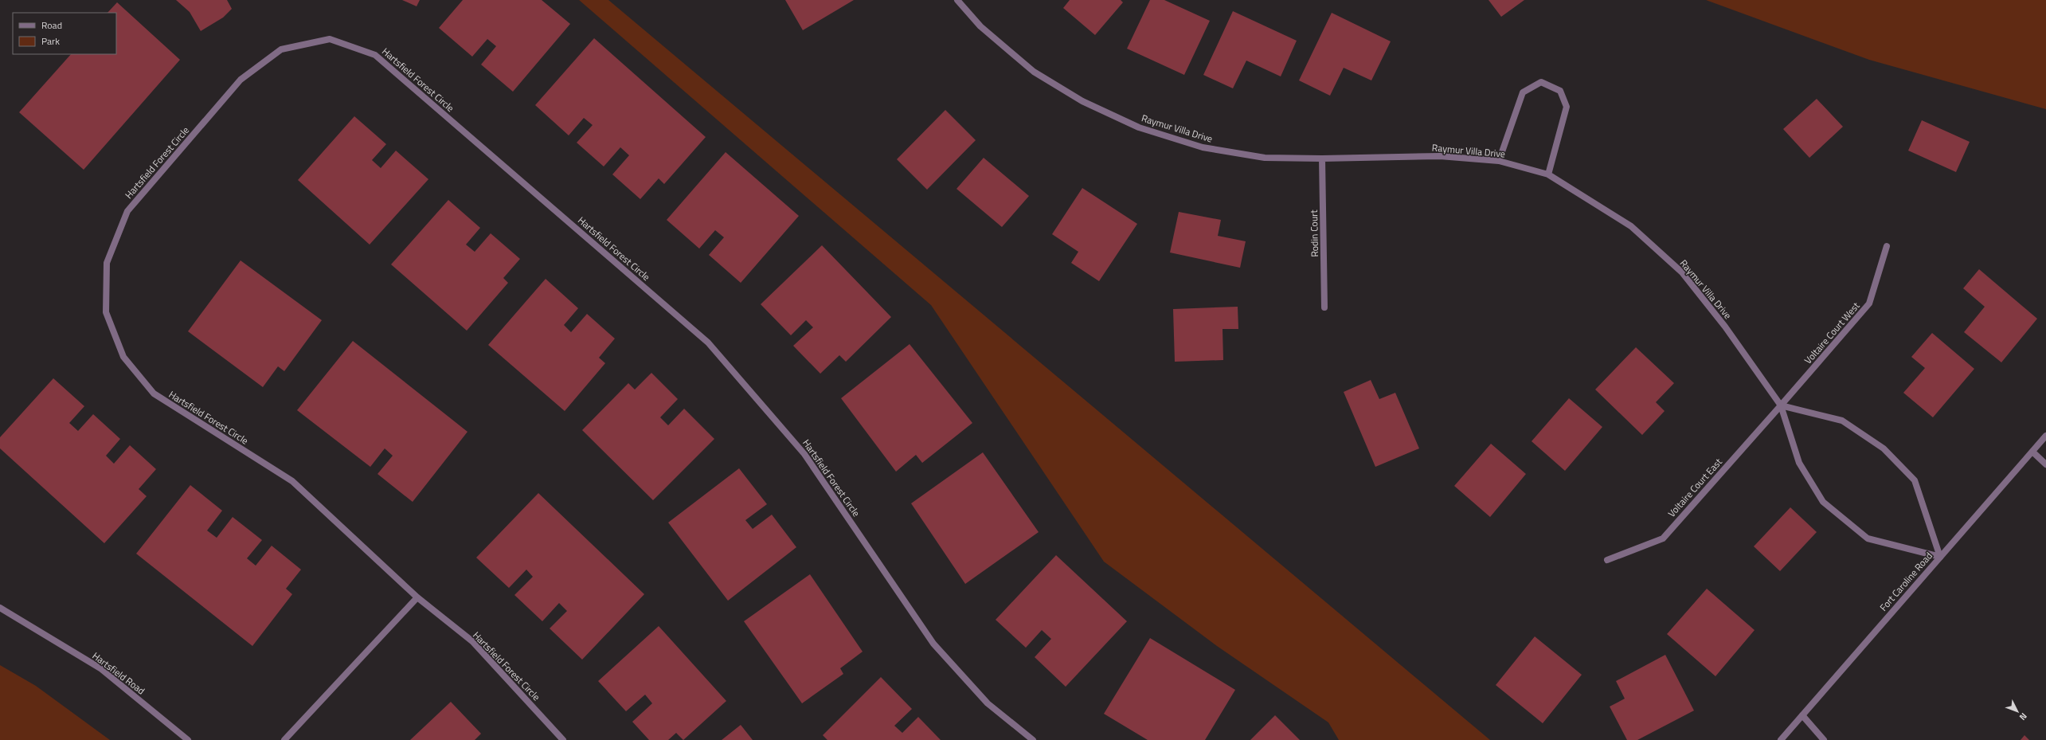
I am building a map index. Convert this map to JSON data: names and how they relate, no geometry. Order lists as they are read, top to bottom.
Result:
{
  "streets": {
    "street": [
      "Hartsfield Forest Circle",
      "Raymur Villa Drive",
      "Rodin Court",
      "Voltaire Court West",
      "Voltaire Court East",
      "Fort Caroline Road",
      "Hartsfield Road"
    ]
  },
  "crossings": [
    ["Raymur Villa Drive", "Rodin Court"],
    ["Raymur Villa Drive", "Voltaire Court West"],
    ["Raymur Villa Drive", "Voltaire Court East"],
    ["Raymur Villa Drive", "Fort Caroline Road"],
    ["Voltaire Court West", "Voltaire Court East"]
  ],
  "legend": ["Road", "Park"],
  "north": "bottom right"
}
